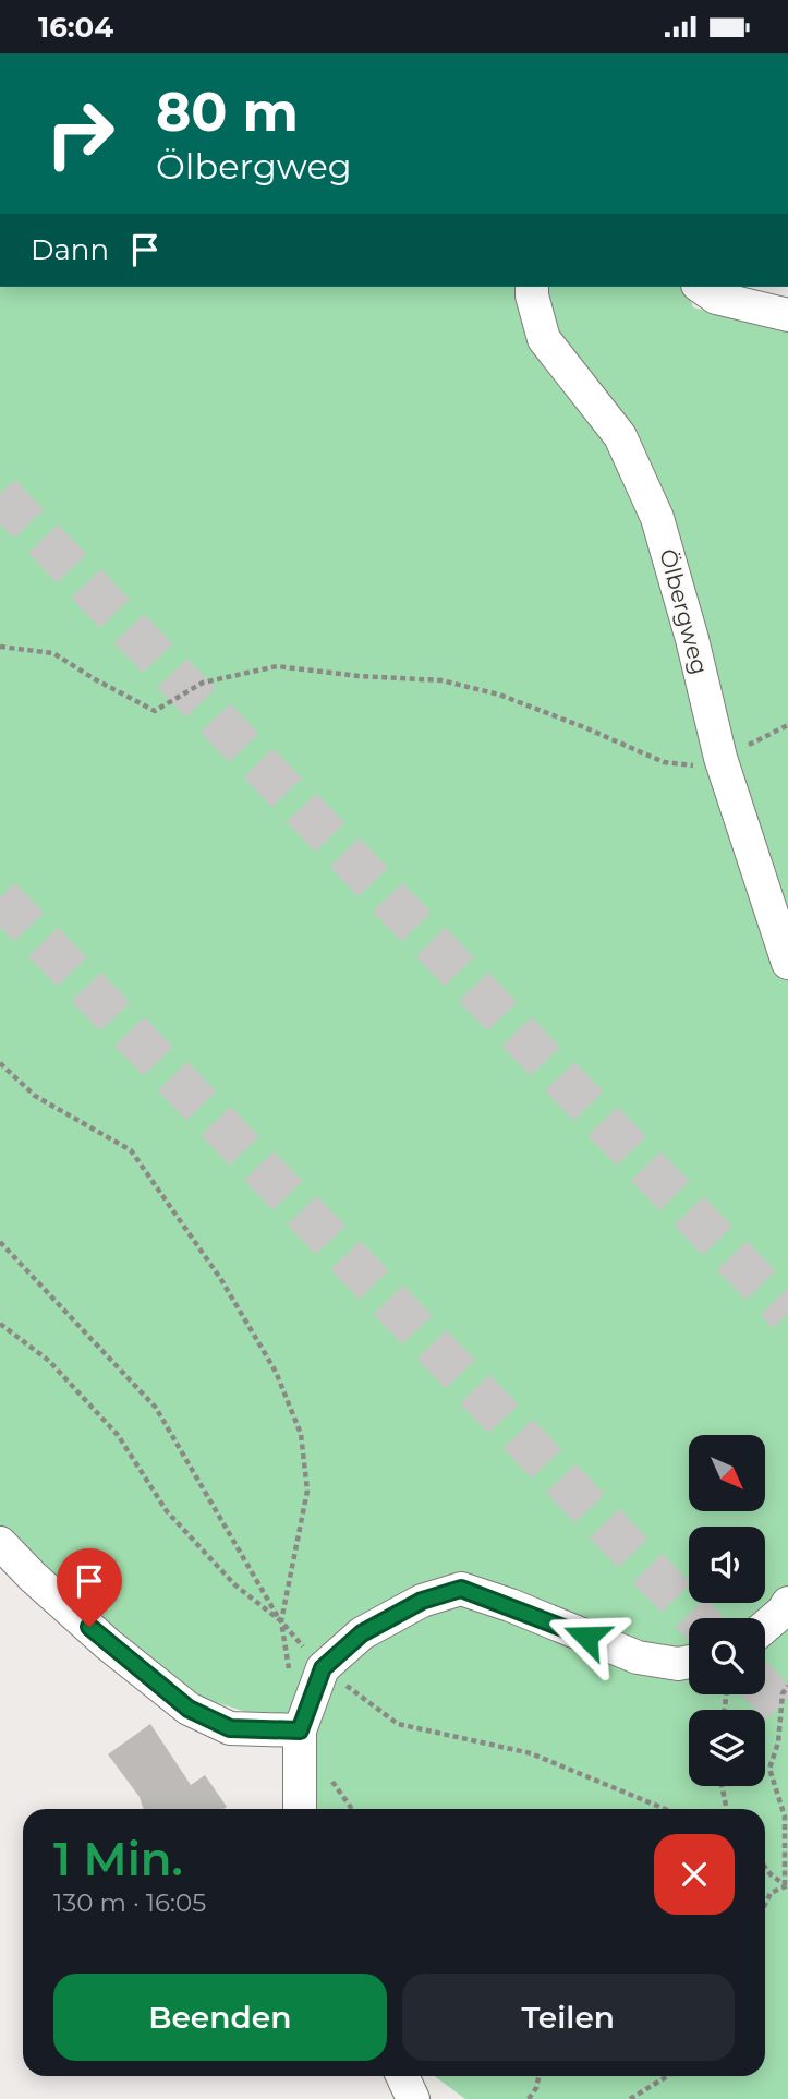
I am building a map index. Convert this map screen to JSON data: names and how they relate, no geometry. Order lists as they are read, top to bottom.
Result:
{
  "streets": {
    "street": ["Ölbergweg"]
  },
  "north": "bottom right",
  "page": {
    "status": "16:04",
    "turn": ["80 m", "Ölbergweg"],
    "then": "Dann",
    "heading": ["1 Min.", "130 m · 16:05"],
    "buttons": ["Beenden", "Teilen"]
  }
}
